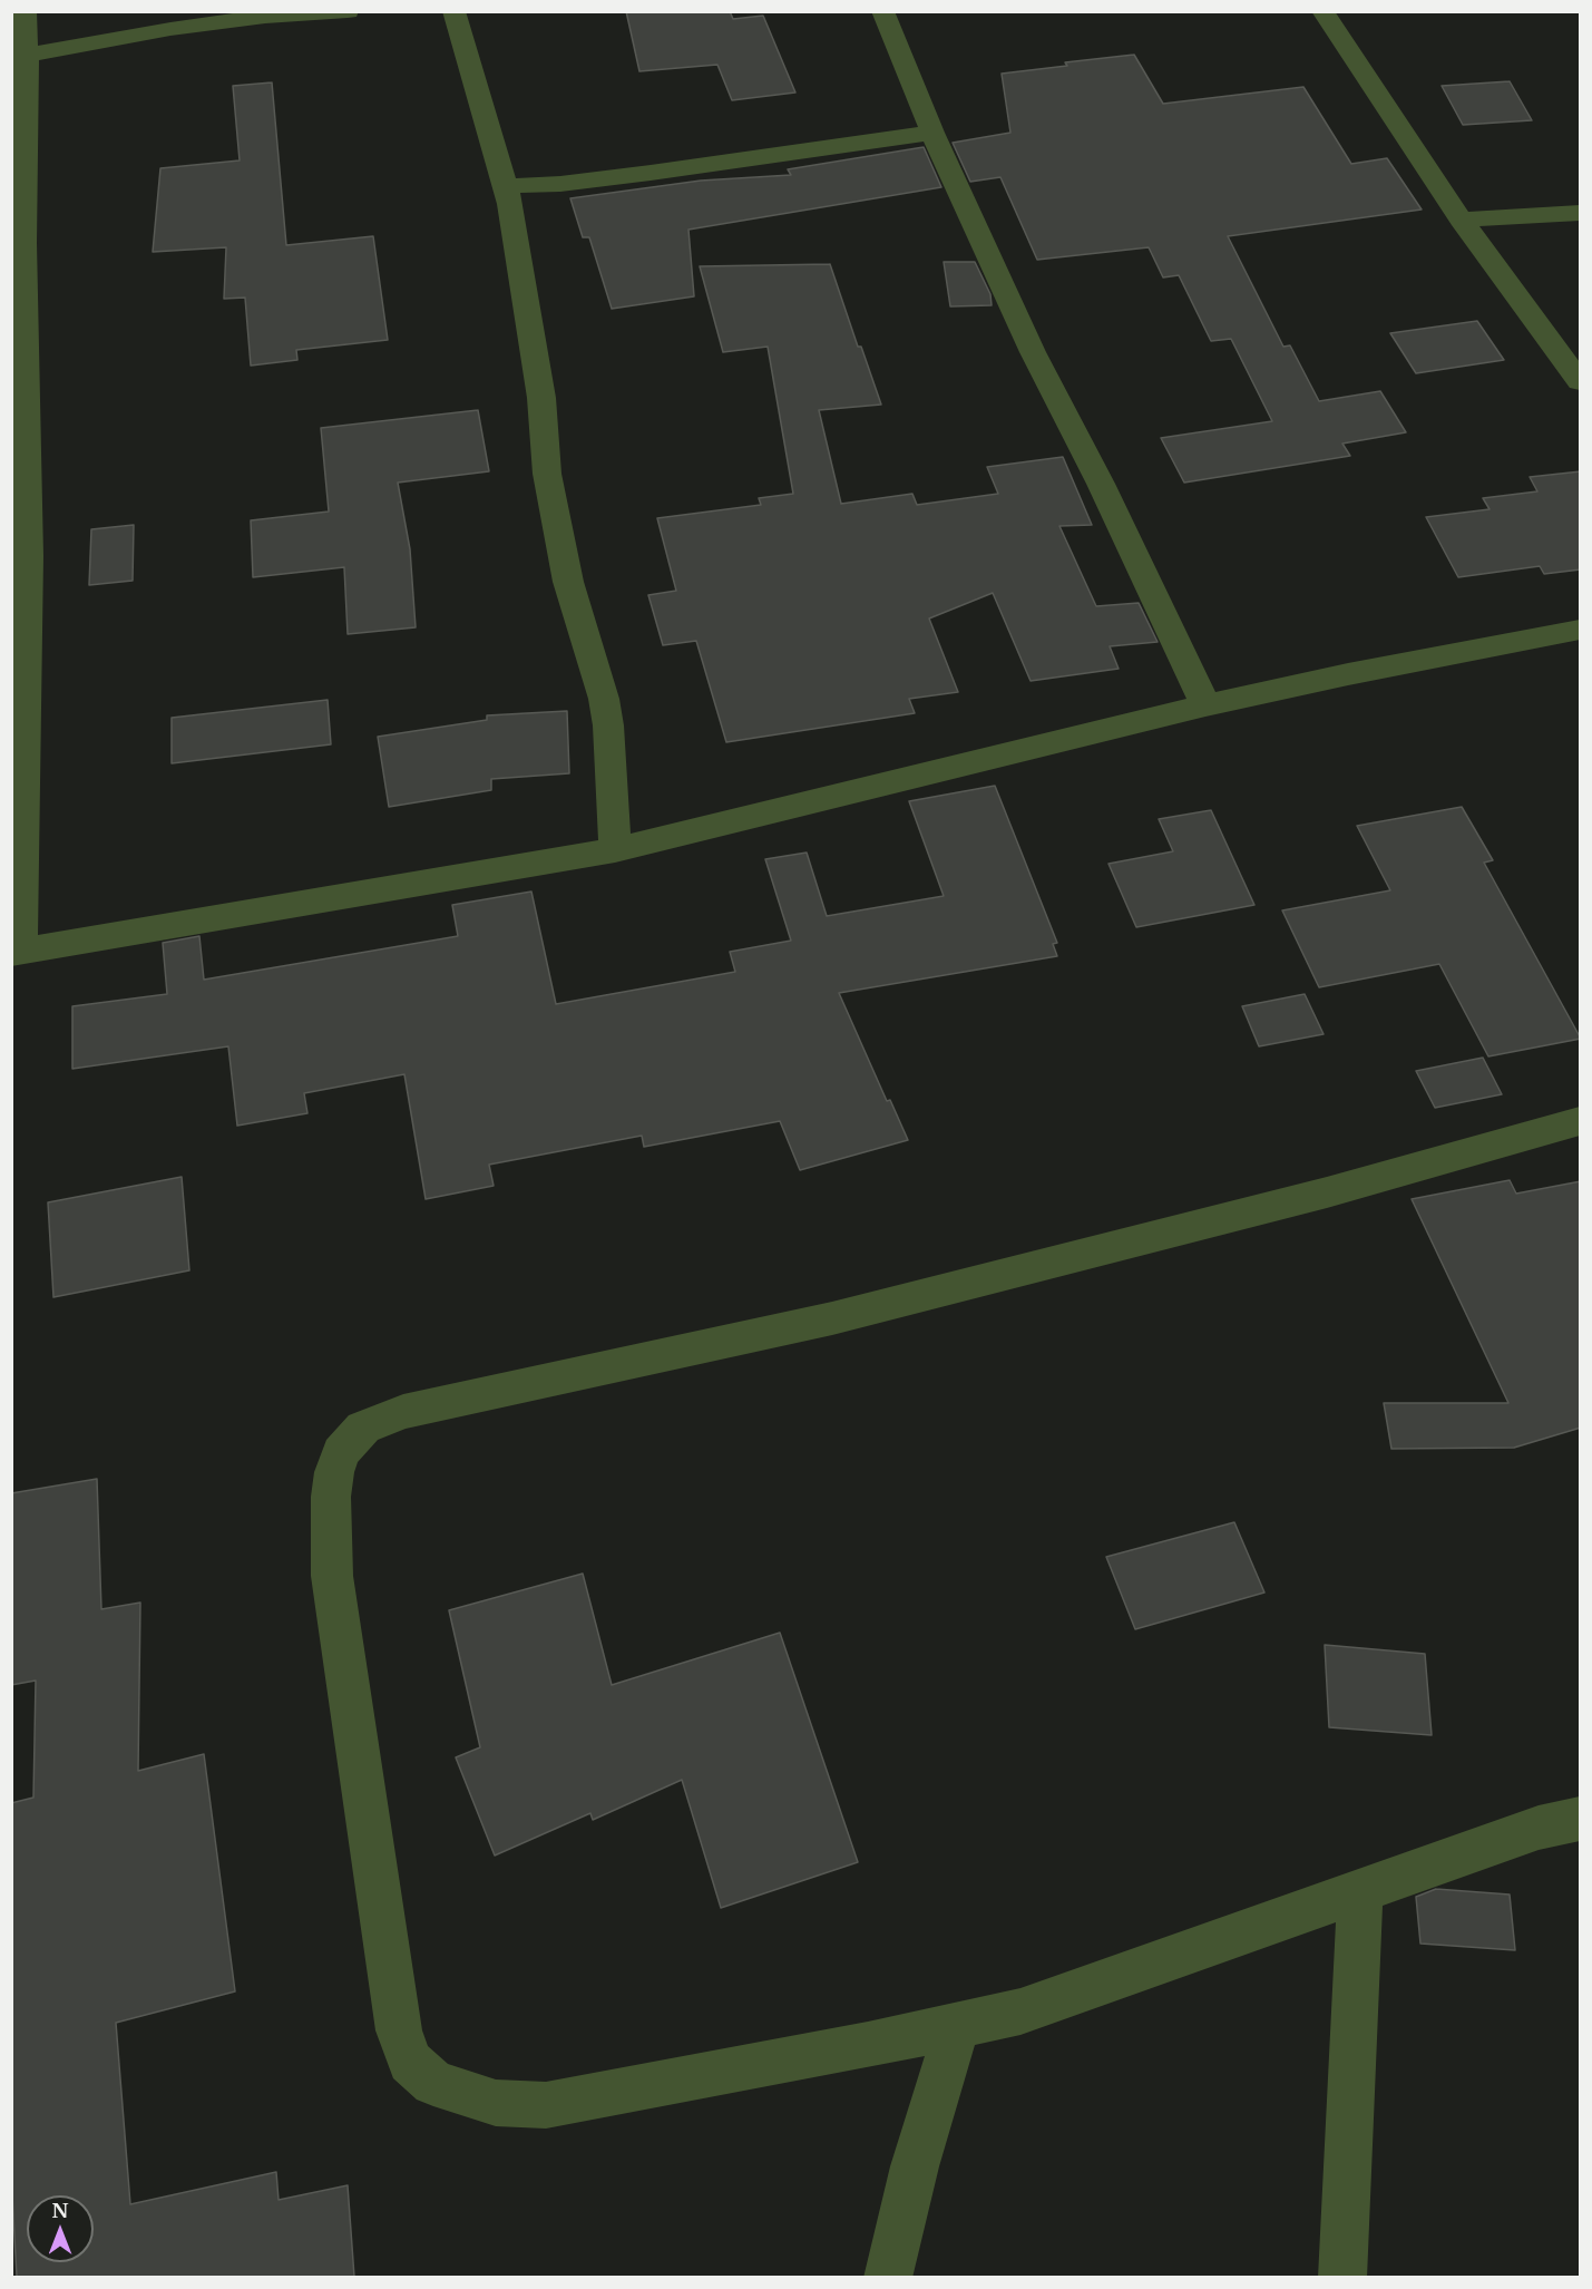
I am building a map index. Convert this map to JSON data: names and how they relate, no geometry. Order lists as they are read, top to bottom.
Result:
{
  "north": "top"
}
